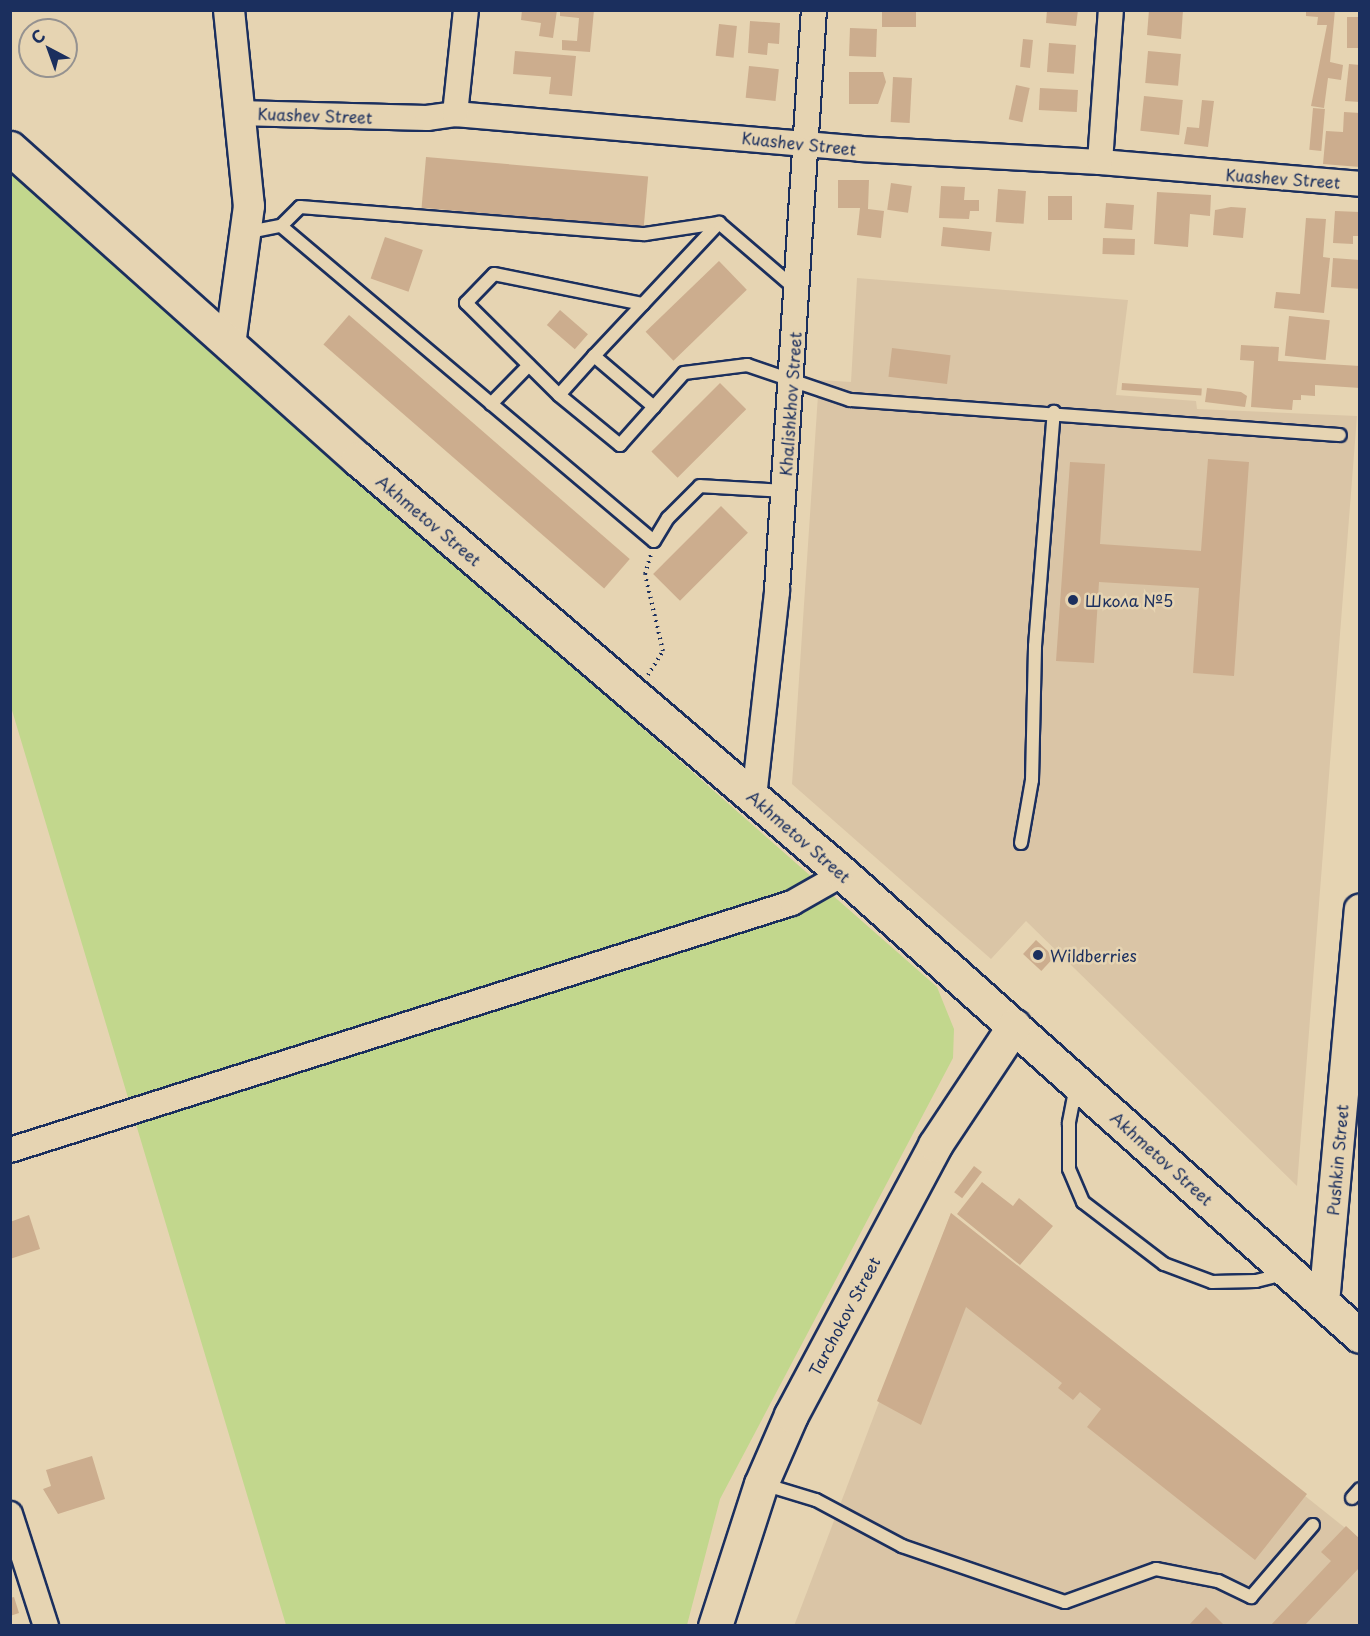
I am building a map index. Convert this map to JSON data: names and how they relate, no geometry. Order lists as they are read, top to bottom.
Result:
{
  "streets": {
    "main road": ["Akhmetov Street", "Tarchokov Street"],
    "street": ["Kuashev Street", "Khalishkhov Street", "Pushkin Street"]
  },
  "crossings": [
    ["Kuashev Street", "Khalishkhov Street"],
    ["Khalishkhov Street", "Akhmetov Street"],
    ["Akhmetov Street", "Pushkin Street"],
    ["Akhmetov Street", "Tarchokov Street"]
  ],
  "places": ["Школа №5", "Wildberries"],
  "north": "top left"
}
